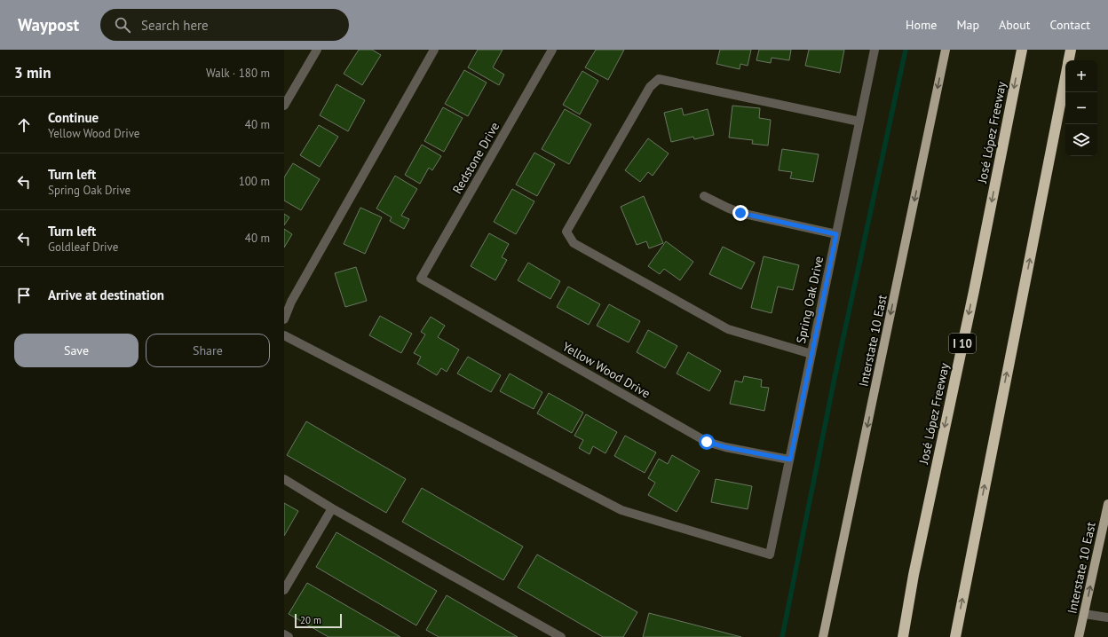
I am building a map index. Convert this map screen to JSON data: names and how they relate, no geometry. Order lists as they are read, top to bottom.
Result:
{
  "streets": {
    "highway": ["José López Freeway", "I 10"],
    "main road": ["Interstate 10 East"],
    "street": ["Redstone Drive", "Spring Oak Drive", "Yellow Wood Drive"]
  },
  "crossings": [
    ["Redstone Drive", "Yellow Wood Drive"],
    ["Spring Oak Drive", "Yellow Wood Drive"]
  ],
  "scale_bar": "20 m",
  "page": {
    "header": "Waypost",
    "search": "Search here",
    "nav": [
      "Home",
      "Map",
      "About",
      "Contact"
    ],
    "heading": ["3 min", "Walk · 180 m"],
    "map_buttons": ["+", "−"],
    "list": [
      ["Continue", "Yellow Wood Drive", "40 m"],
      ["Turn left", "Spring Oak Drive", "100 m"],
      ["Turn left", "Goldleaf Drive", "40 m"],
      "Arrive at destination"
    ],
    "buttons": ["Save", "Share"],
    "scale": "20 m"
  }
}
